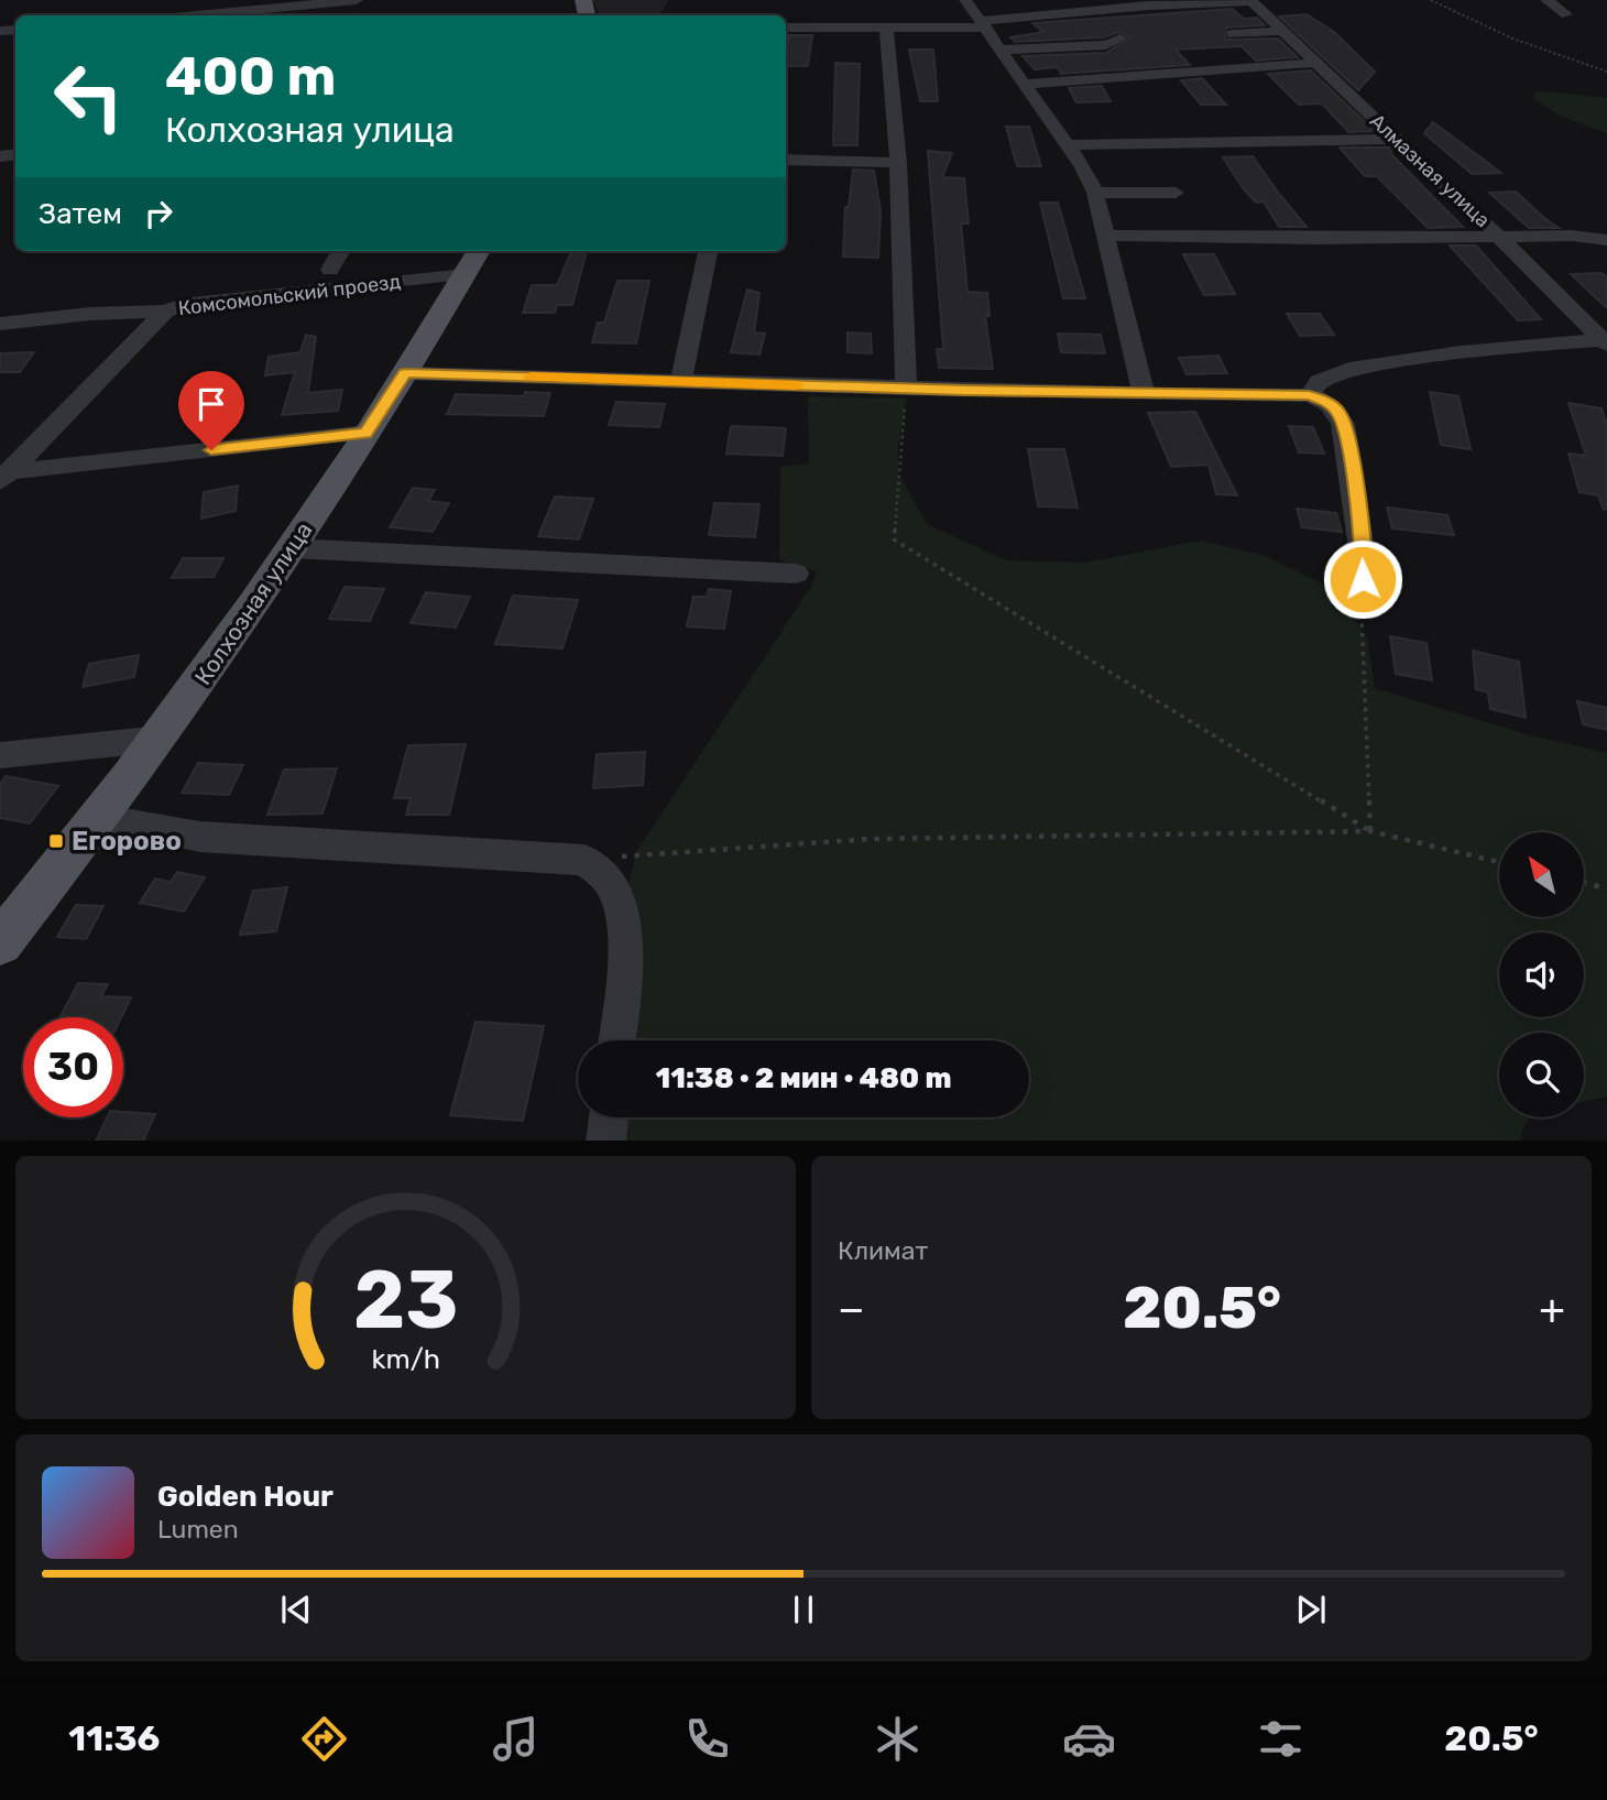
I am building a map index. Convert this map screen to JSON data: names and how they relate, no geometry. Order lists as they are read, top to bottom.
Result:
{
  "streets": {
    "main road": ["Колхозная улица"],
    "street": ["Алмазная улица", "Комсомольский проезд"]
  },
  "crossings": [
    ["Комсомольский проезд", "Колхозная улица"]
  ],
  "places": {
    "transit": ["Егорово"]
  },
  "north": "top left",
  "page": {
    "turn": ["400 m", "Колхозная улица"],
    "then": "Затем",
    "limit": "30",
    "trip": "11:38 · 2 мин · 480 m",
    "tile": "Климат",
    "heat": ["−", "20.5°", "+"],
    "song": ["Golden Hour", "Lumen"],
    "tabs": ["11:36", "20.5°"],
    "gauge": ["23", "km/h"]
  }
}
